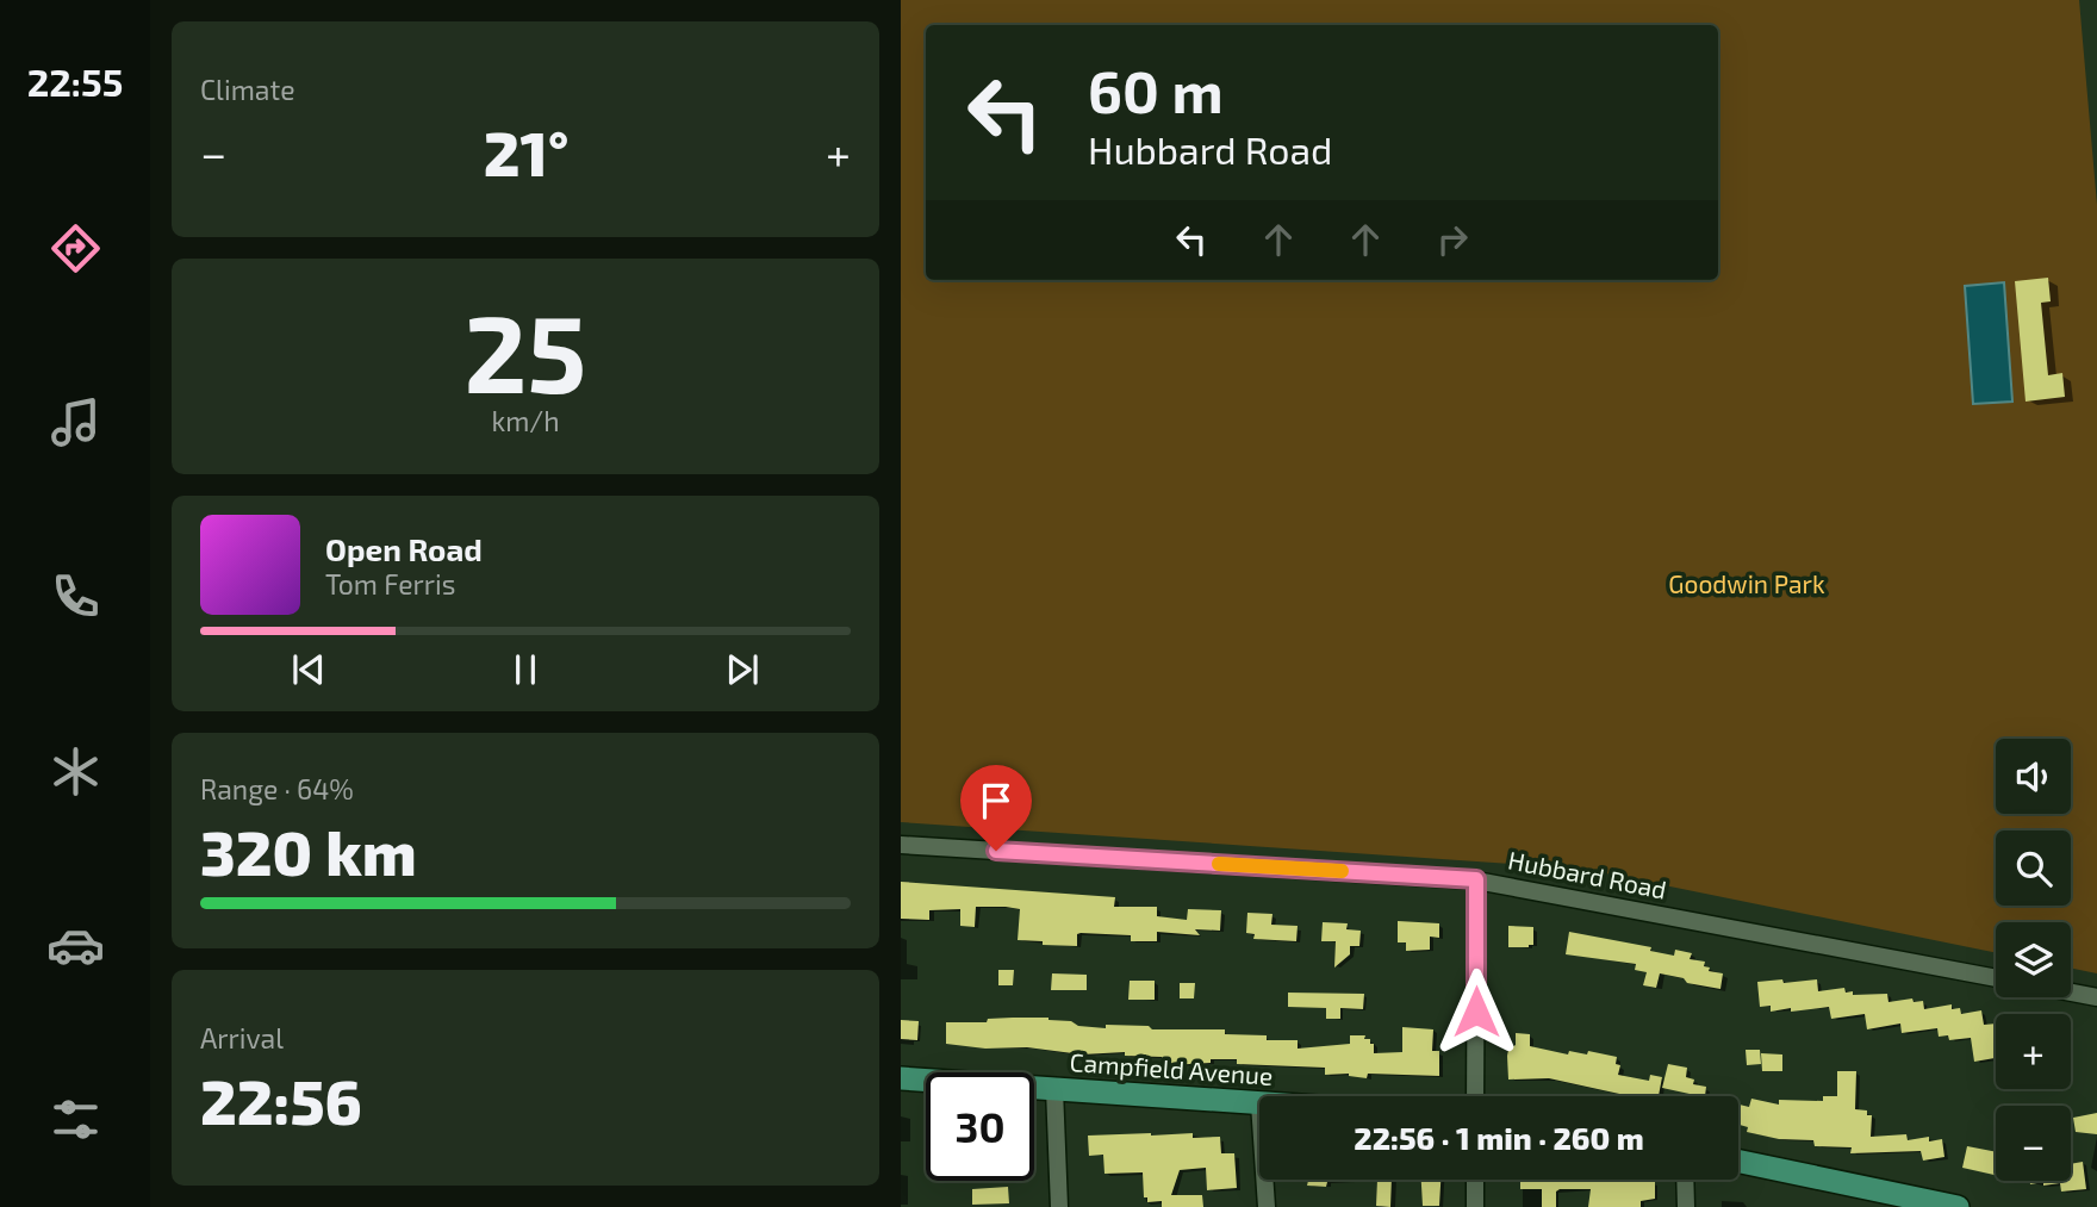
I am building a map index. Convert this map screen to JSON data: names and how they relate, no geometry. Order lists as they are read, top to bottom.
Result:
{
  "streets": {
    "street": ["Hubbard Road", "Campfield Avenue"]
  },
  "parks": ["Goodwin Park"],
  "page": {
    "tabs": "22:55",
    "tile": [
      "Climate",
      ["25", "km/h"],
      ["Range · 64%", "320 km"],
      ["Arrival", "22:56"]
    ],
    "turn": ["60 m", "Hubbard Road"],
    "heat": ["−", "21°", "+"],
    "song": ["Open Road", "Tom Ferris"],
    "map_buttons": ["+", "−"],
    "limit": "30",
    "trip": "22:56 · 1 min · 260 m"
  }
}
